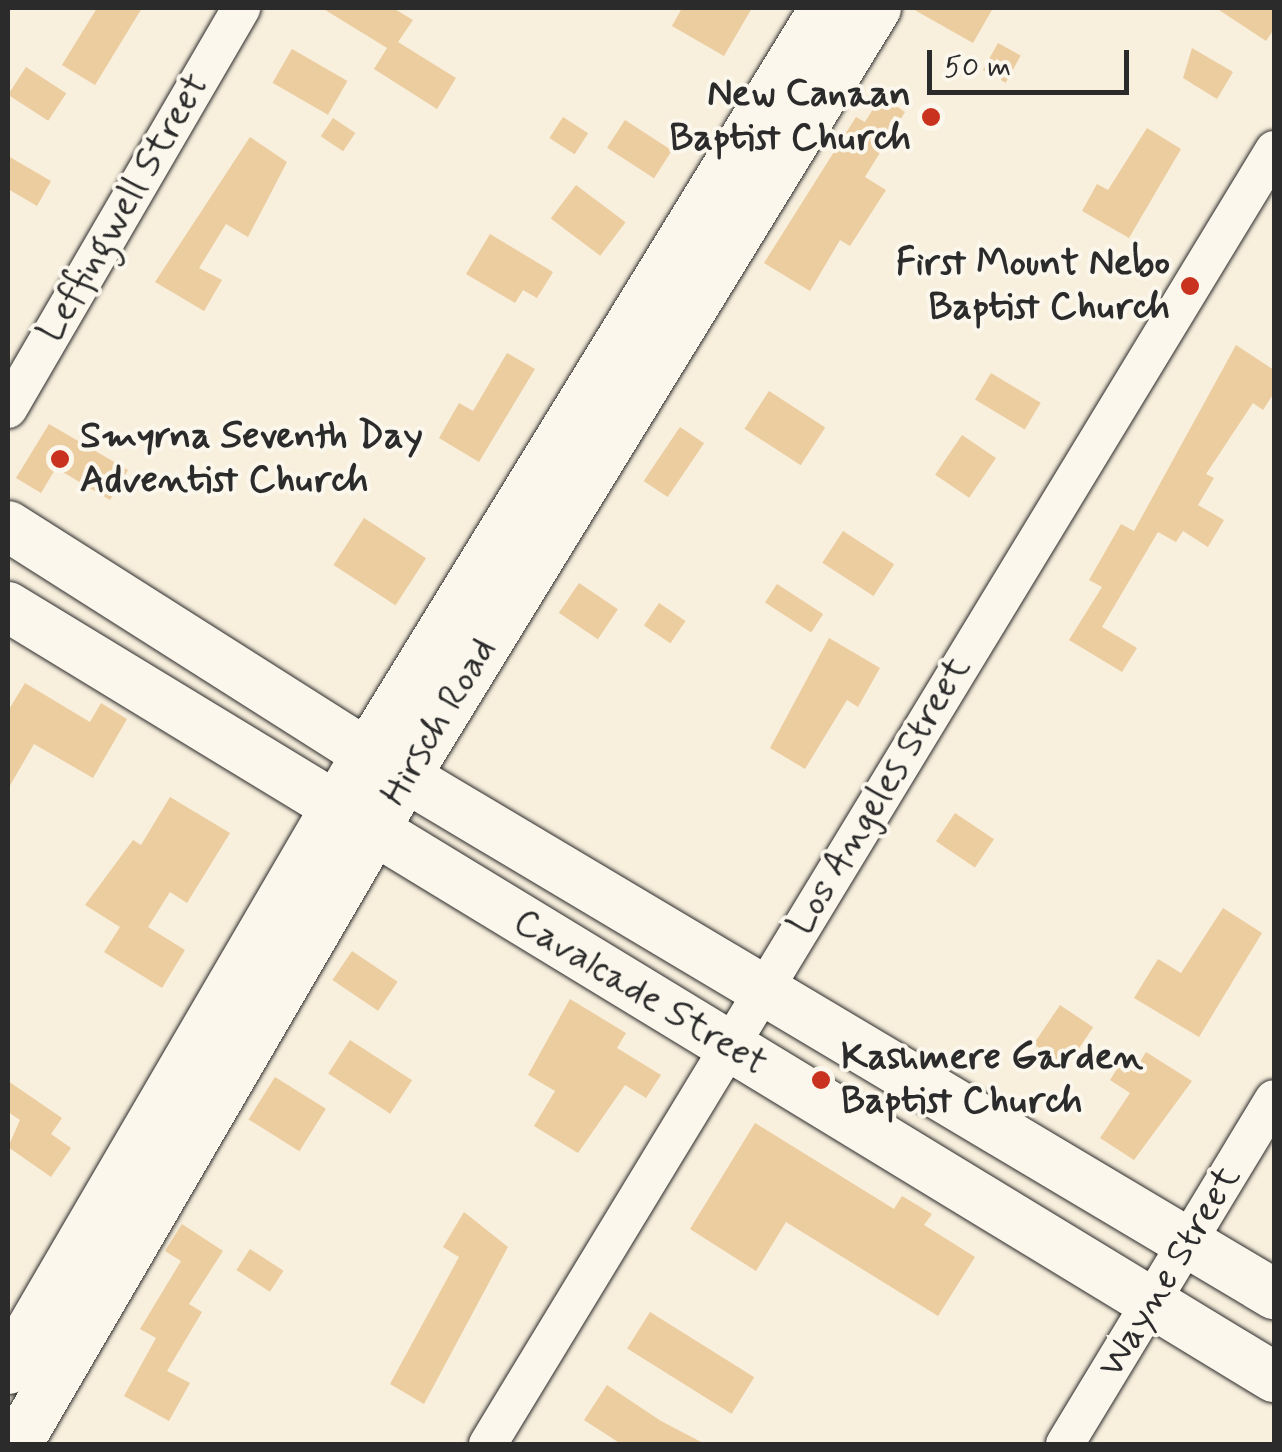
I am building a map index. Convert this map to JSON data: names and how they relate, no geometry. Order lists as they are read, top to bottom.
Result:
{
  "streets": {
    "main road": ["Hirsch Road", "Cavalcade Street"],
    "street": ["Leffingwell Street", "Los Angeles Street", "Wayne Street"]
  },
  "crossings": [
    ["Hirsch Road", "Cavalcade Street"],
    ["Los Angeles Street", "Cavalcade Street"],
    ["Cavalcade Street", "Wayne Street"]
  ],
  "places": [
    "New Canaan Baptist Church",
    "First Mount Nebo Baptist Church",
    "Smyrna Seventh Day Adventist Church",
    "Kashmere Garden Baptist Church"
  ],
  "scale_bar": "50 m"
}
